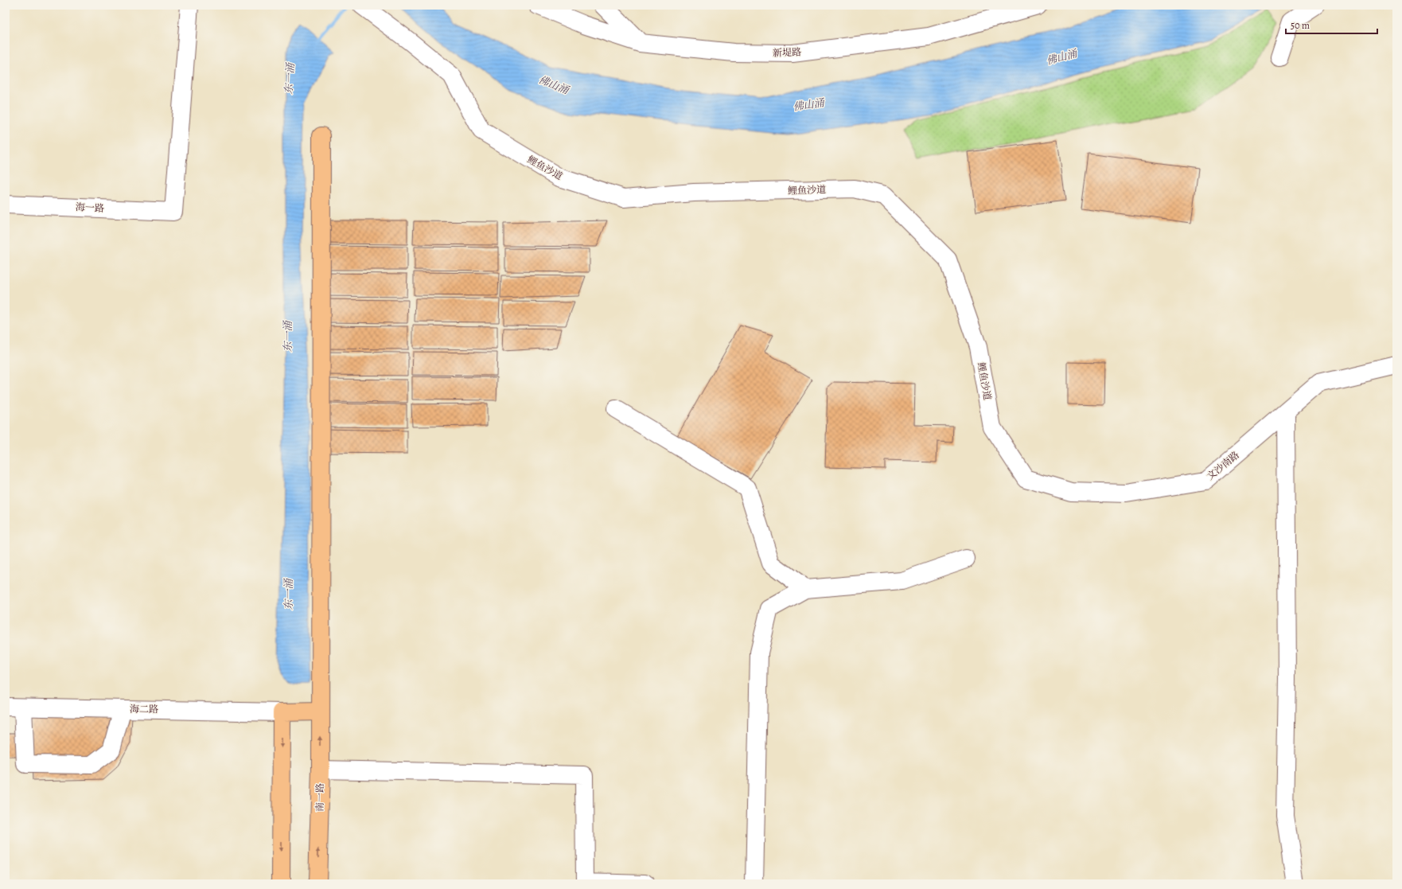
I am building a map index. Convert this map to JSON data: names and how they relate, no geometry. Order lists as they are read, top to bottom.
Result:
{
  "streets": {
    "main road": ["南一路"],
    "street": [
      "新堤路",
      "鲤鱼沙道",
      "海一路",
      "文沙南路",
      "海二路"
    ]
  },
  "crossings": [
    ["鲤鱼沙道", "文沙南路"]
  ],
  "water": ["佛山涌", "东一涌"],
  "scale_bar": "50 m"
}
